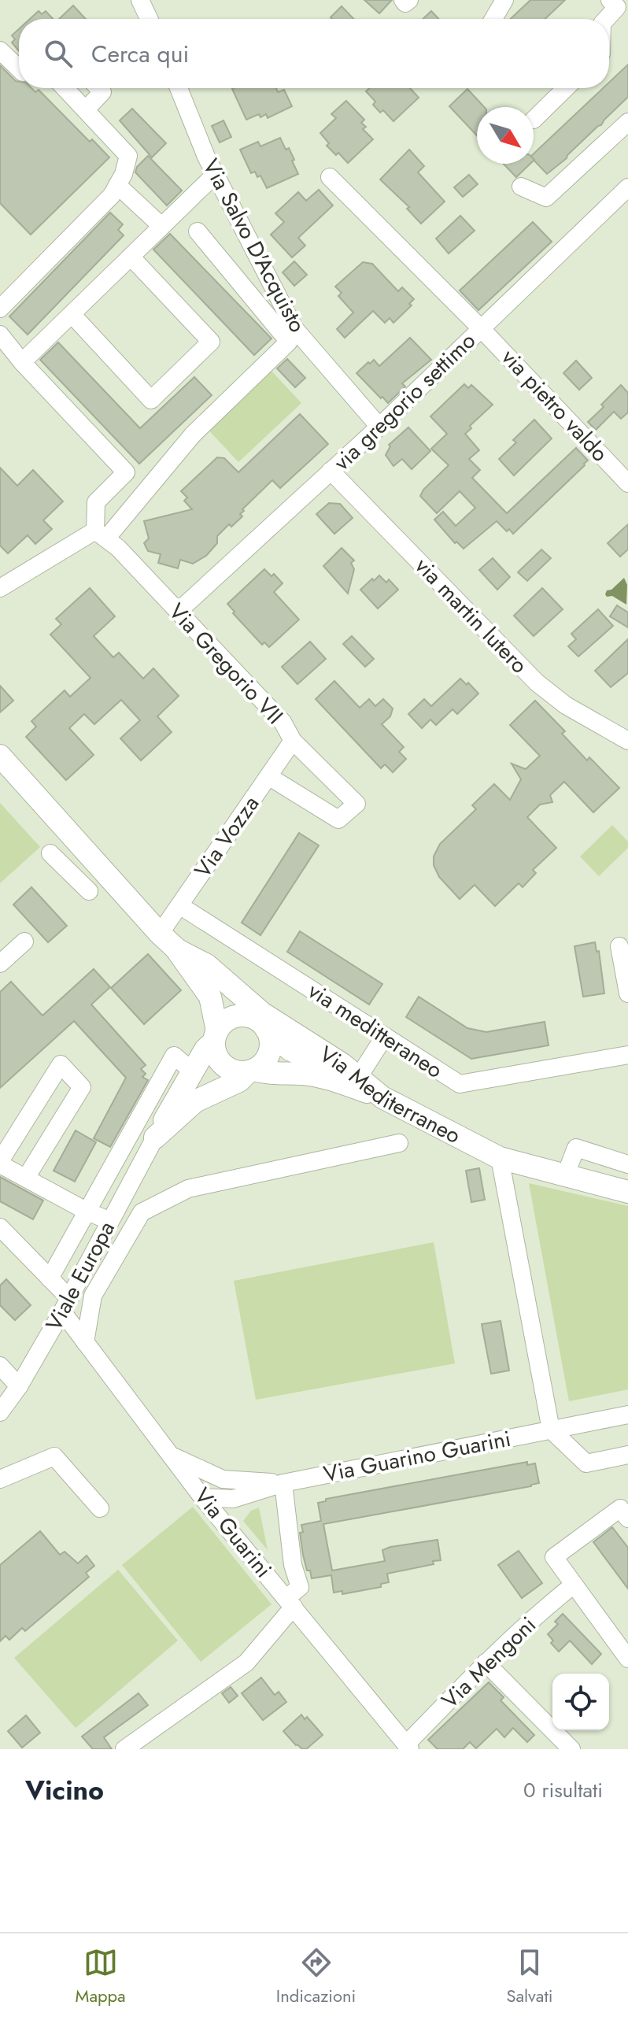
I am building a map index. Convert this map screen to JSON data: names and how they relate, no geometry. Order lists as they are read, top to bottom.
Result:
{
  "streets": {
    "main road": ["Via Mediterraneo"],
    "street": [
      "Via Salvo D'Acquisto",
      "via gregorio settimo",
      "via pietro valdo",
      "via martin lutero",
      "Via Gregorio VII",
      "Via Vozza",
      "via meditteraneo",
      "Viale Europa",
      "Via Guarino Guarini",
      "Via Guarini",
      "Via Mengoni"
    ]
  },
  "crossings": [
    ["Via Salvo D'Acquisto", "via gregorio settimo"],
    ["via gregorio settimo", "via pietro valdo"],
    ["via gregorio settimo", "via martin lutero"],
    ["via gregorio settimo", "Via Gregorio VII"],
    ["Via Gregorio VII", "Via Vozza"],
    ["Via Vozza", "via meditteraneo"],
    ["Via Vozza", "Via Mediterraneo"],
    ["Viale Europa", "Via Guarini"],
    ["Via Guarino Guarini", "Via Guarini"],
    ["Via Guarini", "Via Mengoni"]
  ],
  "north": "bottom right",
  "page": {
    "search": "Cerca qui",
    "heading": ["Vicino", "0 risultati"],
    "nav": ["Mappa", "Indicazioni", "Salvati"]
  }
}
